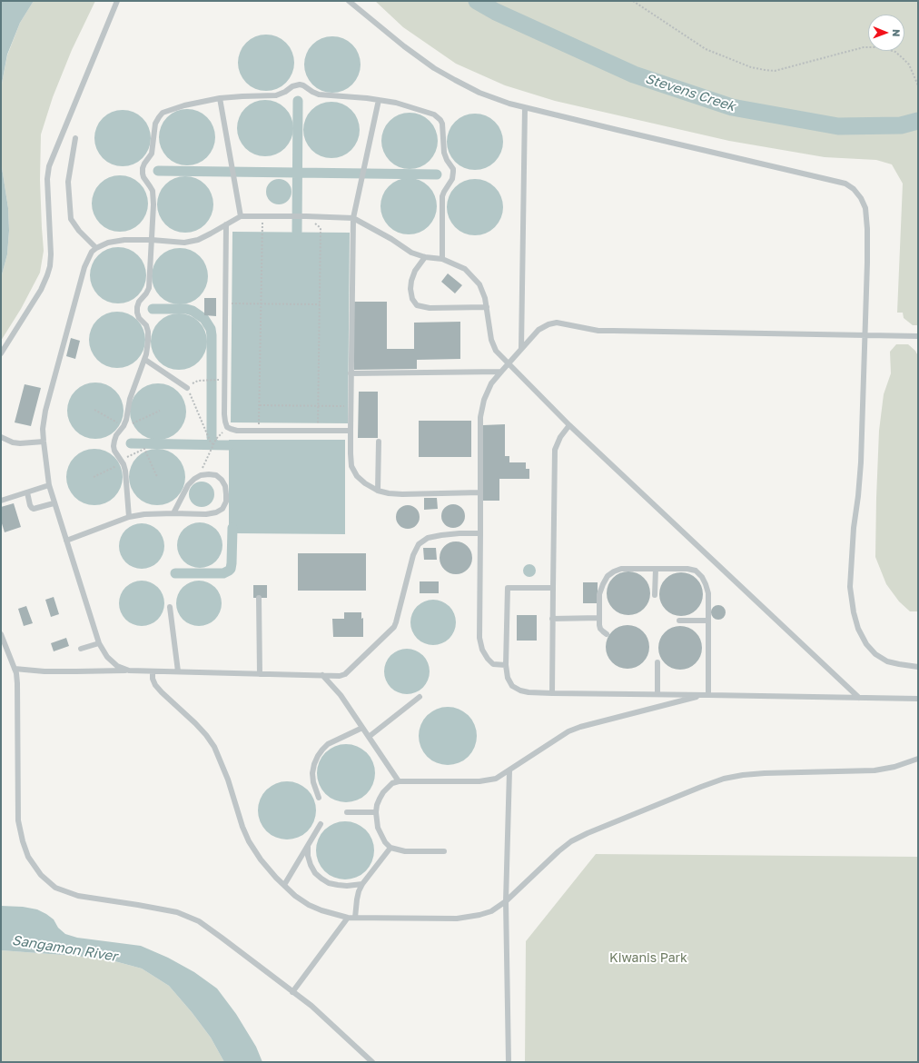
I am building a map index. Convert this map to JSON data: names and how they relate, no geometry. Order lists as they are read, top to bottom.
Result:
{
  "water": ["Stevens Creek", "Sangamon River"],
  "parks": ["Kiwanis Park"],
  "north": "right"
}
